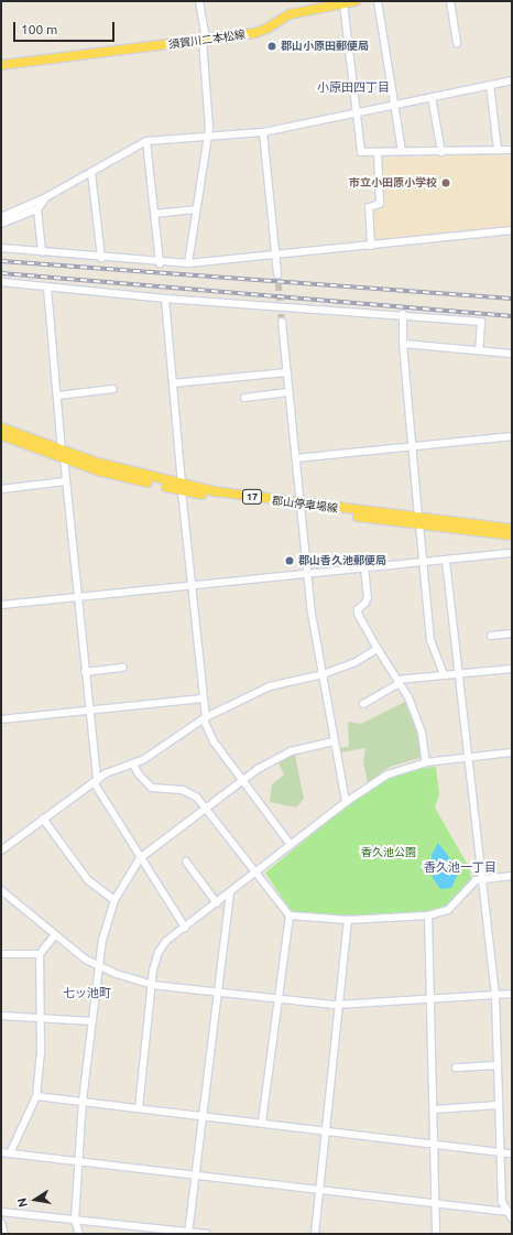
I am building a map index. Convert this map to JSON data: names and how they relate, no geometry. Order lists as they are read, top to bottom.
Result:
{
  "streets": {
    "main road": ["須賀川二本松線", "17", "郡山停車場線"]
  },
  "districts": ["小原田四丁目", "香久池一丁目", "七ッ池町"],
  "parks": ["香久池公園"],
  "places": ["郡山小原田郵便局", "市立小田原小学校", "郡山香久池郵便局"],
  "scale_bar": "100 m",
  "north": "left"
}
